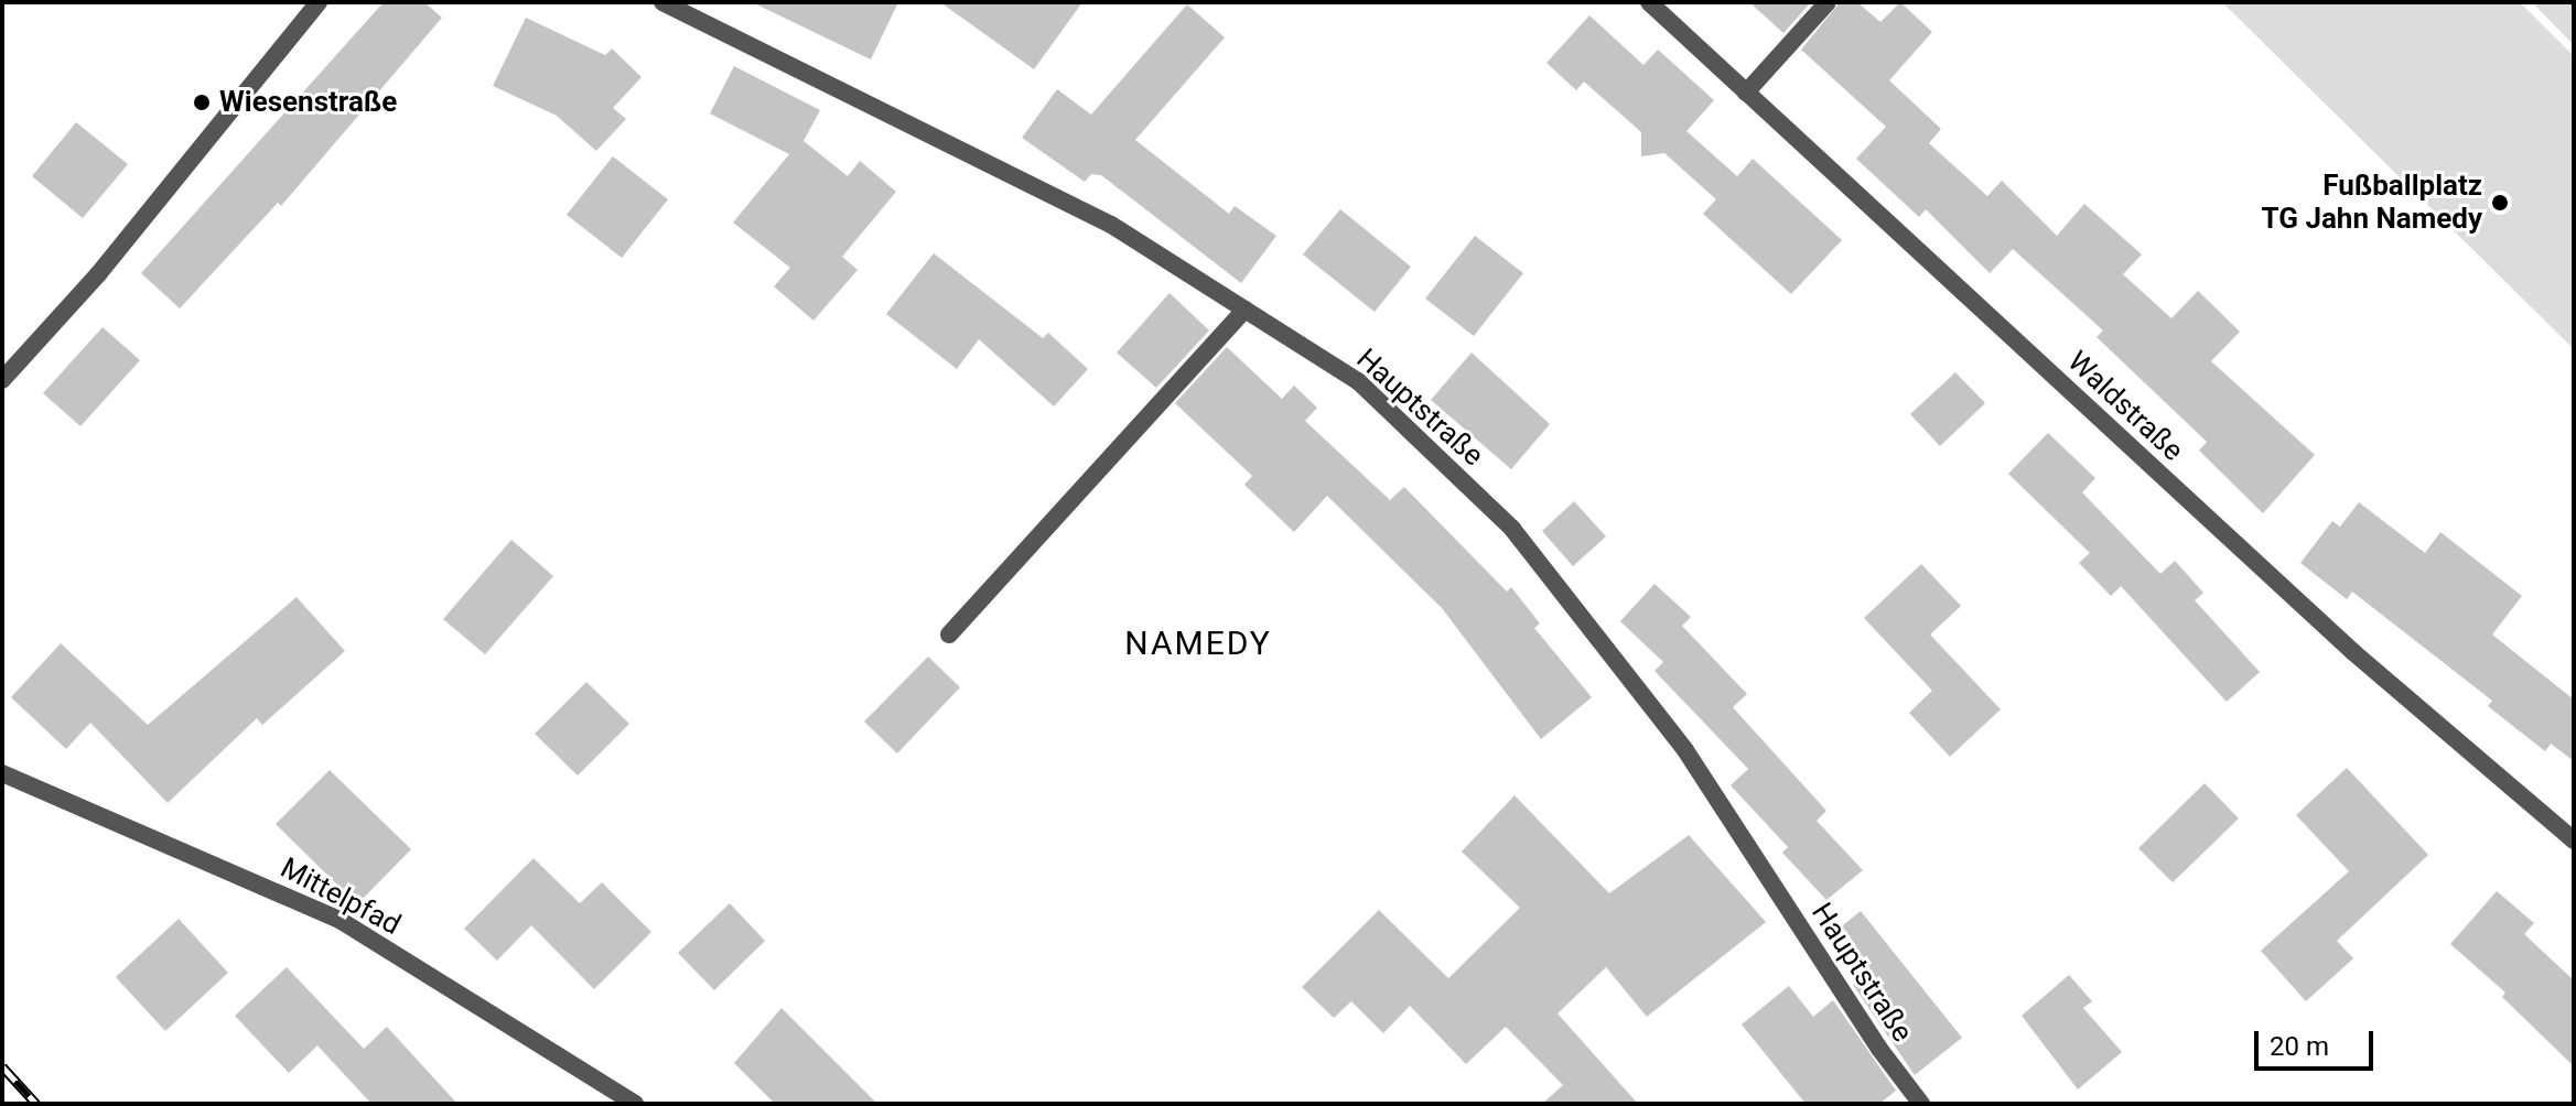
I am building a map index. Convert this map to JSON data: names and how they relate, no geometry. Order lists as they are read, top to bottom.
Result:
{
  "streets": {
    "street": ["Waldstraße", "Hauptstraße", "Mittelpfad"]
  },
  "districts": ["NAMEDY"],
  "places": ["Wiesenstraße", "Fußballplatz TG Jahn Namedy"],
  "scale_bar": "20 m"
}
